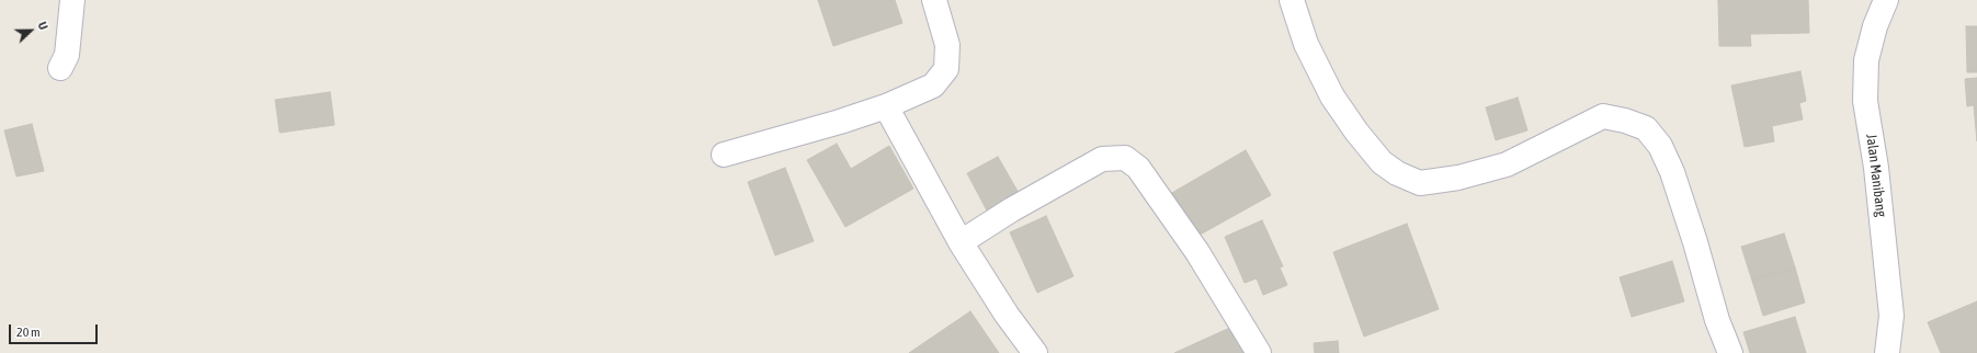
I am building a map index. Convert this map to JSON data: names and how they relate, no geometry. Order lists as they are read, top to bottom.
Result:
{
  "streets": {
    "street": ["Jalan Manibang"]
  },
  "scale_bar": "20 m",
  "north": "right"
}
